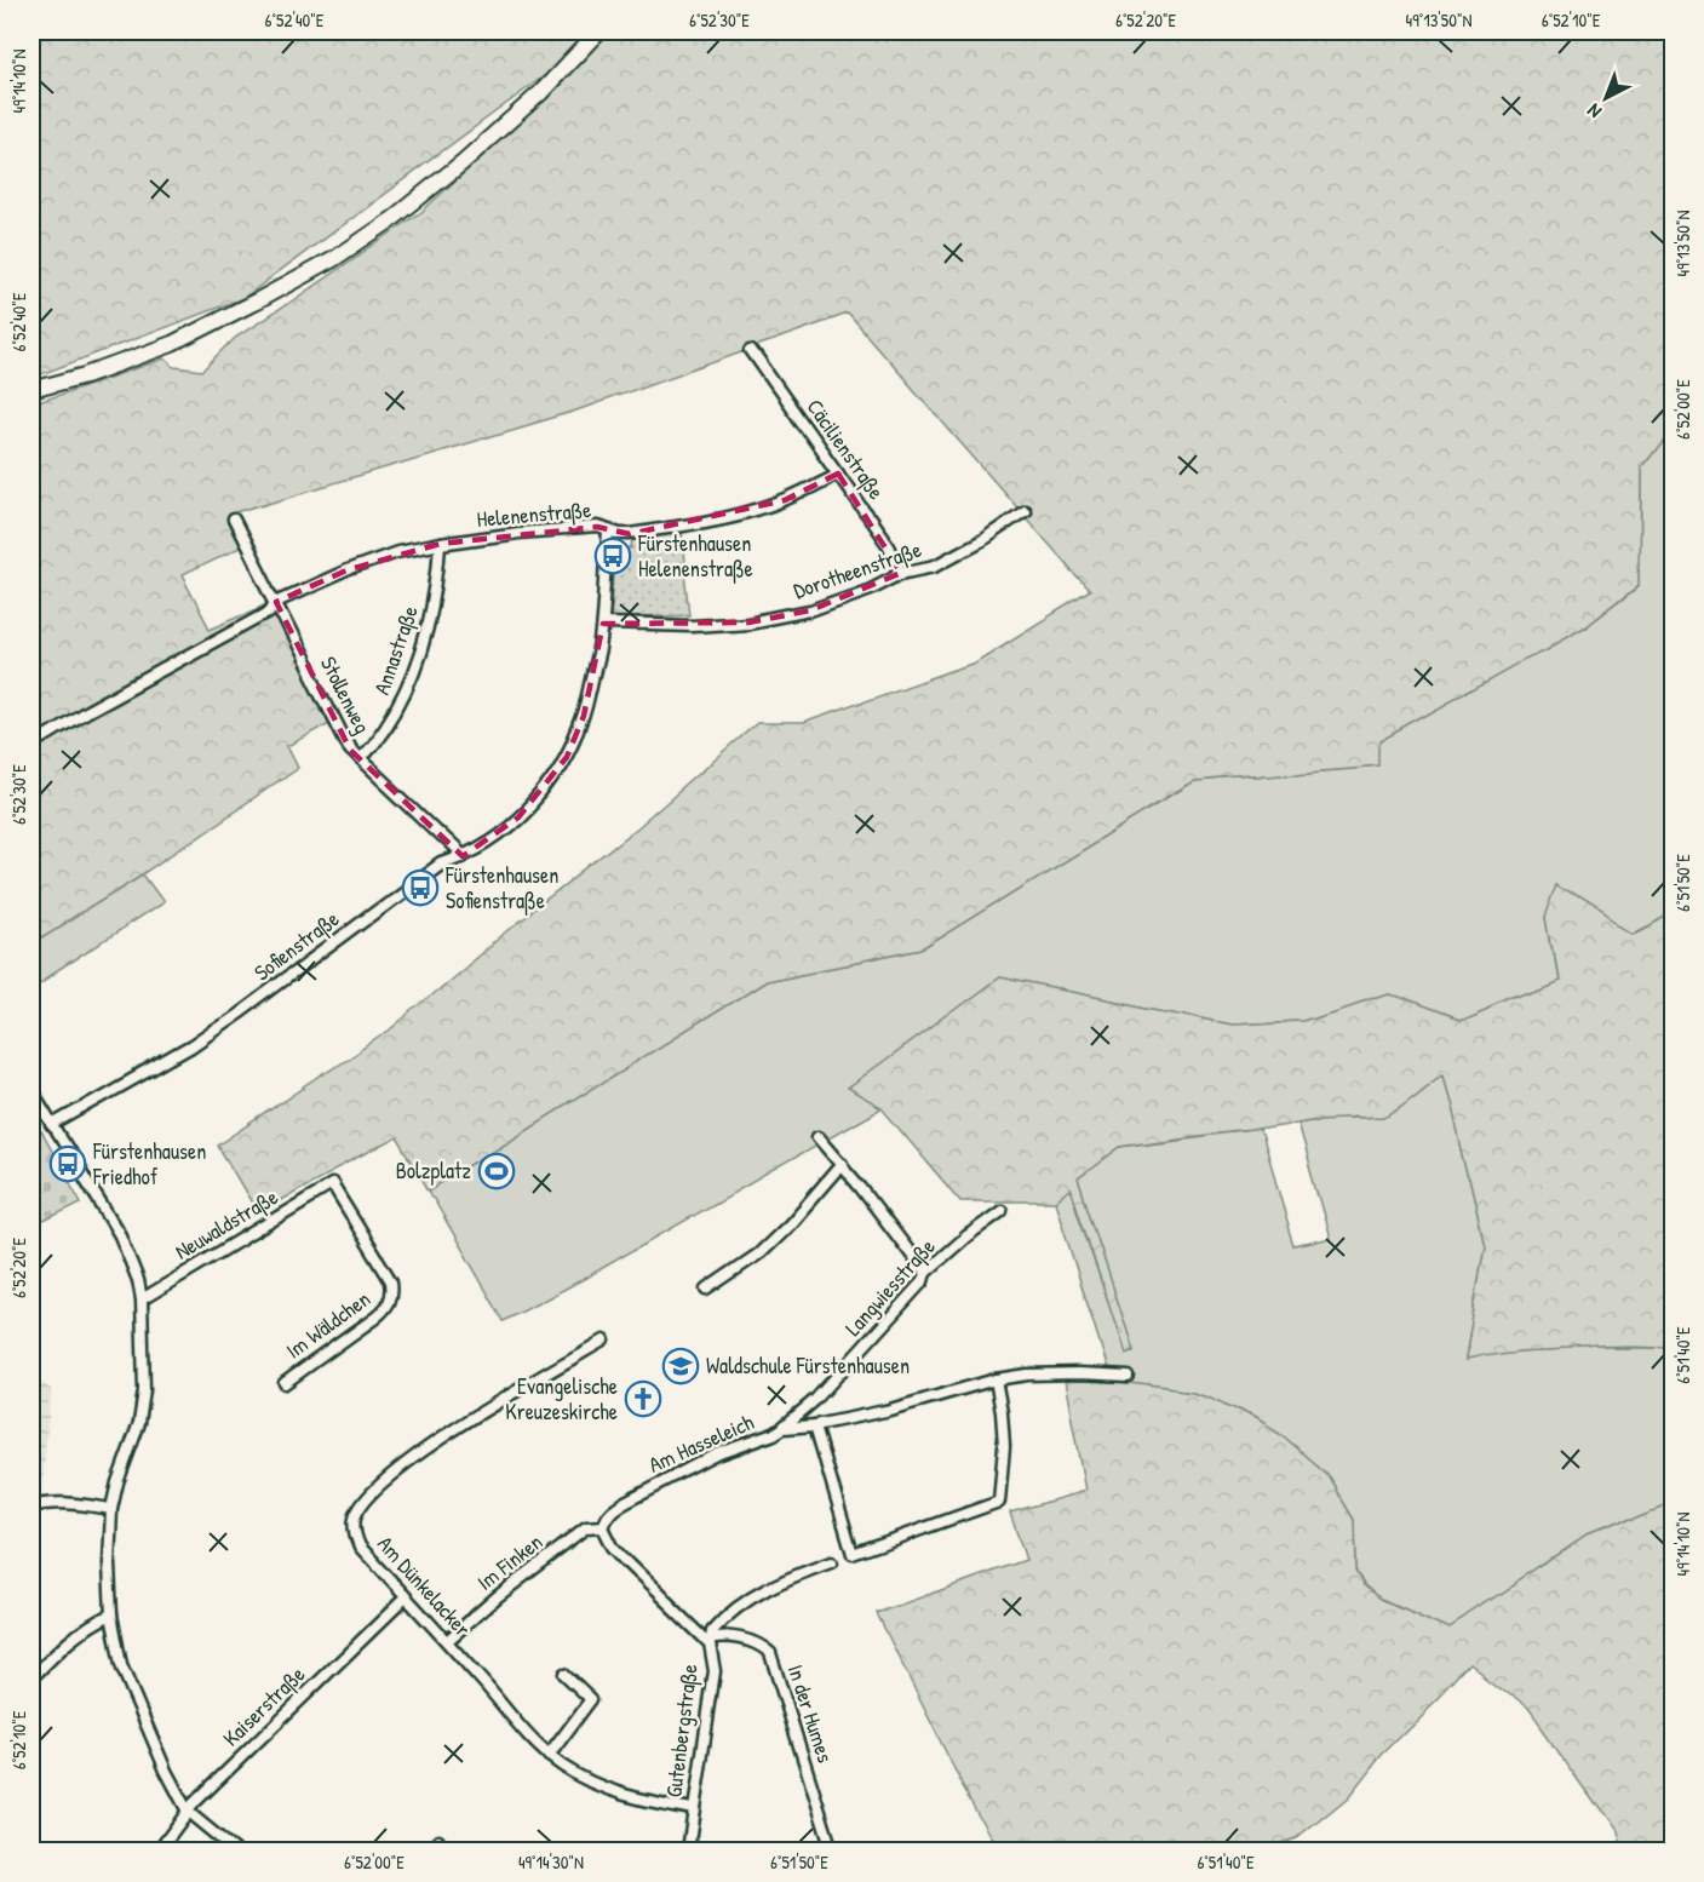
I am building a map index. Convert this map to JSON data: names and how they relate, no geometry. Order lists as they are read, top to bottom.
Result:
{
  "streets": {
    "street": [
      "Cäcilienstraße",
      "Helenenstraße",
      "Dorotheenstraße",
      "Annastraße",
      "Stollenweg",
      "Sofienstraße",
      "Neuwaldstraße",
      "Langwiesstraße",
      "Im Wäldchen",
      "Am Hasseleich",
      "Im Finken",
      "Am Dünkelacker",
      "Kaiserstraße",
      "In der Humes",
      "Gutenbergstraße"
    ]
  },
  "crossings": [
    ["Cäcilienstraße", "Helenenstraße"],
    ["Cäcilienstraße", "Dorotheenstraße"],
    ["Helenenstraße", "Annastraße"],
    ["Helenenstraße", "Stollenweg"],
    ["Helenenstraße", "Sofienstraße"],
    ["Dorotheenstraße", "Sofienstraße"],
    ["Annastraße", "Stollenweg"],
    ["Stollenweg", "Sofienstraße"],
    ["Neuwaldstraße", "Im Wäldchen"],
    ["Langwiesstraße", "Am Hasseleich"],
    ["Am Hasseleich", "Im Finken"],
    ["Am Hasseleich", "Gutenbergstraße"],
    ["Im Finken", "Am Dünkelacker"],
    ["Im Finken", "Gutenbergstraße"],
    ["Am Dünkelacker", "Kaiserstraße"],
    ["Am Dünkelacker", "Gutenbergstraße"],
    ["In der Humes", "Gutenbergstraße"]
  ],
  "places": {
    "bus stop": ["Fürstenhausen Helenenstraße", "Fürstenhausen Sofienstraße", "Fürstenhausen Friedhof"],
    "sports": ["Bolzplatz"],
    "school or university": ["Waldschule Fürstenhausen"],
    "church": ["Evangelische Kreuzeskirche"]
  },
  "north": "bottom left",
  "coordinates": [
    "6°52'40\"E",
    "6°52'30\"E",
    "6°52'20\"E",
    "49°13'50\"N",
    "6°52'10\"E",
    "49°14'10\"N",
    "6°52'00\"E",
    "6°51'50\"E",
    "6°51'40\"E",
    "49°14'30\"N"
  ]
}
